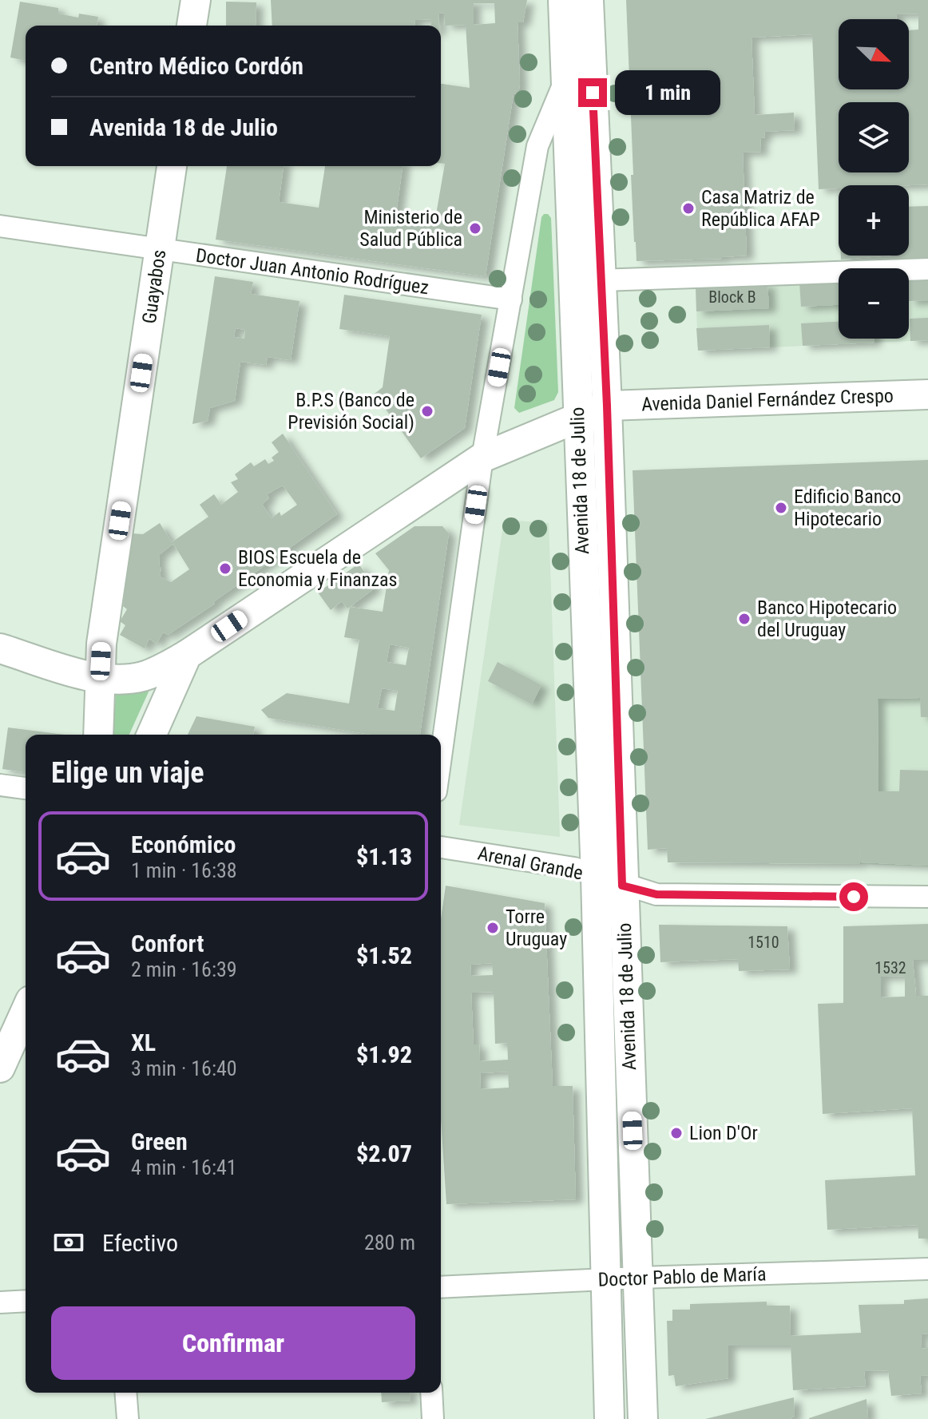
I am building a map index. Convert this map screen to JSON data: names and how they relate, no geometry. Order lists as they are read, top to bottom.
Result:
{
  "streets": {
    "main road": ["Guayabos", "Avenida Daniel Fernández Crespo", "Avenida 18 de Julio"],
    "street": ["Doctor Juan Antonio Rodríguez", "Arenal Grande", "Doctor Pablo de María"]
  },
  "crossings": [
    ["Doctor Juan Antonio Rodríguez", "Guayabos"],
    ["Doctor Juan Antonio Rodríguez", "Avenida 18 de Julio"],
    ["Avenida Daniel Fernández Crespo", "Avenida 18 de Julio"],
    ["Avenida 18 de Julio", "Arenal Grande"],
    ["Avenida 18 de Julio", "Doctor Pablo de María"]
  ],
  "places": [
    "Casa Matriz de República AFAP",
    "Ministerio de Salud Pública",
    "B.P.S (Banco de Previsión Social)",
    "Edificio Banco Hipotecario",
    "BIOS Escuela de Economia y Finanzas",
    "Banco Hipotecario del Uruguay",
    "Torre Uruguay",
    "Lion D'Or"
  ],
  "house_numbers": ["Block B", "1510", "1532"],
  "north": "bottom right",
  "page": {
    "map_buttons": ["+", "−"],
    "banner": ["Centro Médico Cordón", "Avenida 18 de Julio"],
    "bubble": "1 min",
    "heading": "Elige un viaje",
    "list": [
      {
        "name": "Económico",
        "note": "1 min · 16:38",
        "value": "$1.13"
      },
      {
        "name": "Confort",
        "note": "2 min · 16:39",
        "value": "$1.52"
      },
      {
        "name": "XL",
        "note": "3 min · 16:40",
        "value": "$1.92"
      },
      {
        "name": "Green",
        "note": "4 min · 16:41",
        "value": "$2.07"
      }
    ],
    "pay": ["Efectivo", "280 m"],
    "buttons": "Confirmar"
  }
}
